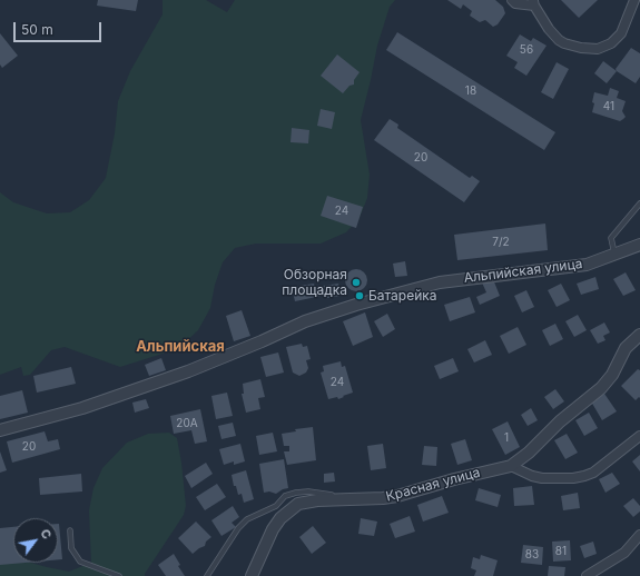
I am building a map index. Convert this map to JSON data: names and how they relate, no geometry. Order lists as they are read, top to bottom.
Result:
{
  "streets": {
    "street": ["Альпийская улица", "Красная улица"]
  },
  "districts": ["Альпийская"],
  "places": ["Обзорная площадка", "Батарейка"],
  "house_numbers": [
    "56",
    "18",
    "41",
    "20",
    "24",
    "7/2",
    "24",
    "20А",
    "1",
    "20",
    "81",
    "83"
  ],
  "scale_bar": "50 m",
  "north": "top right"
}
